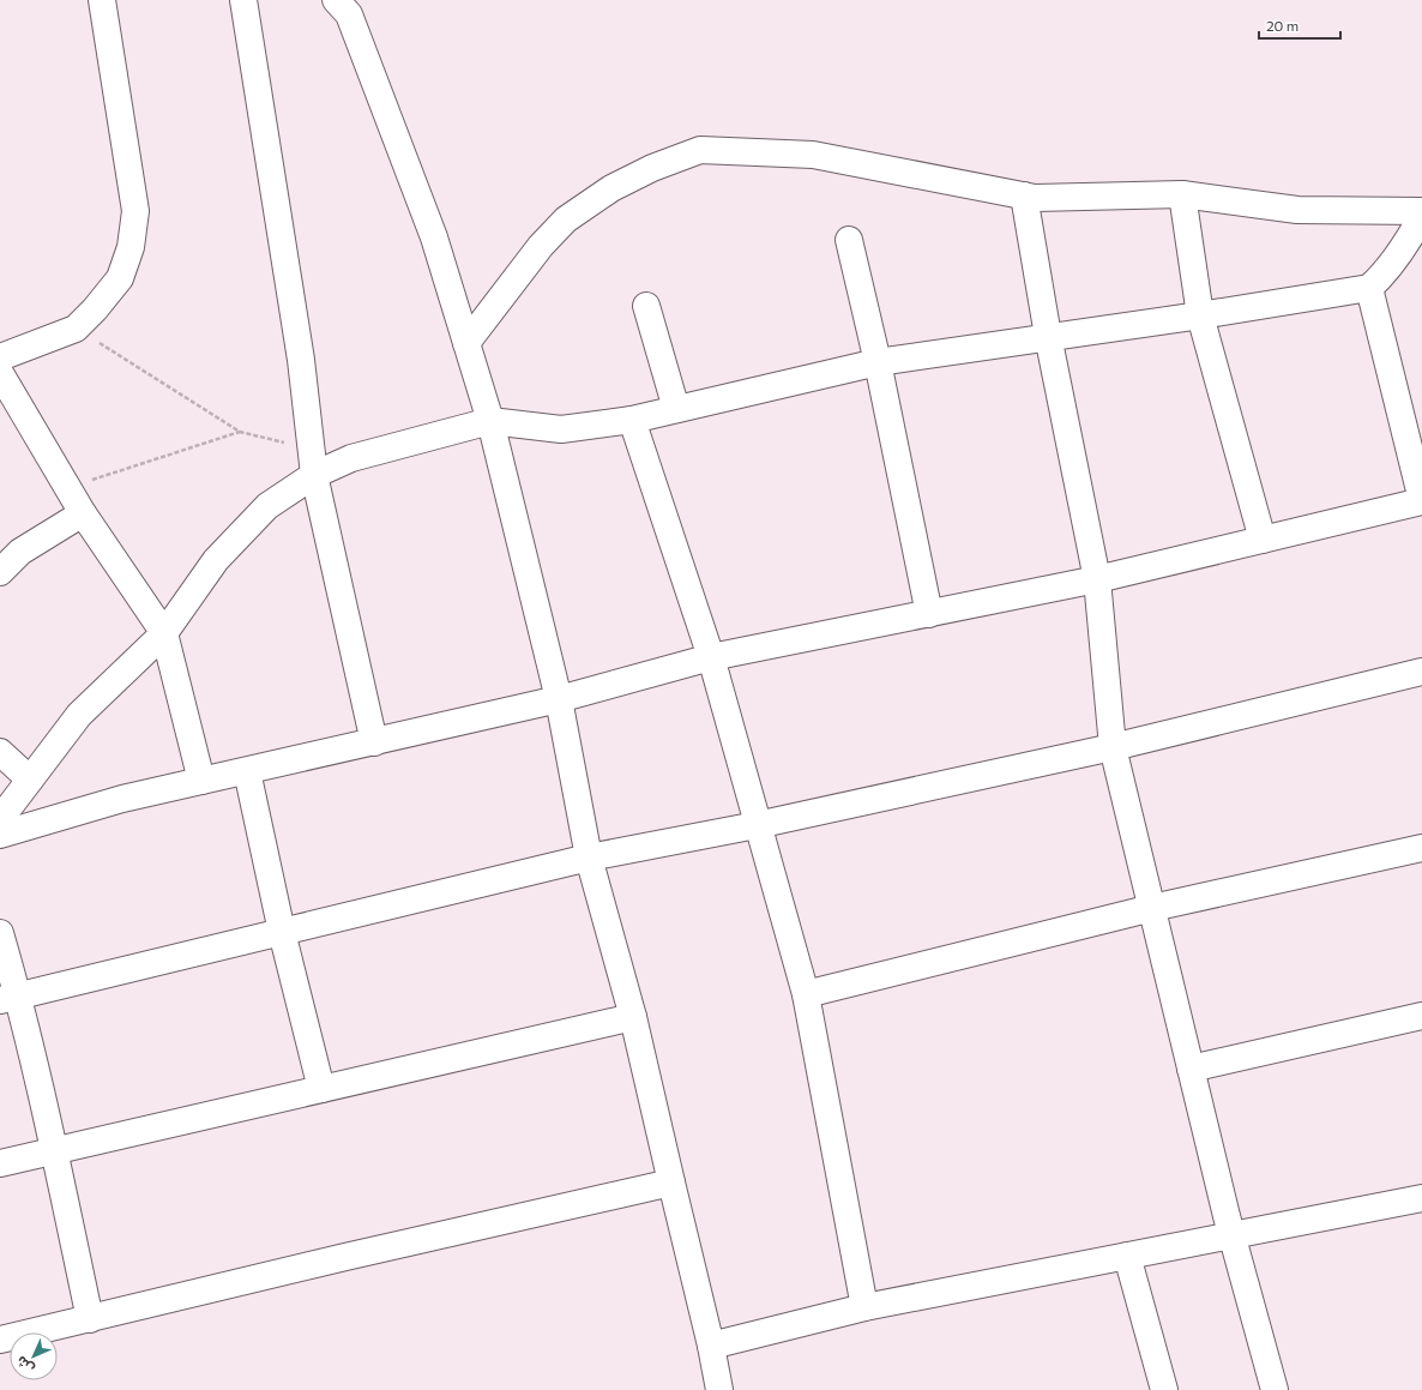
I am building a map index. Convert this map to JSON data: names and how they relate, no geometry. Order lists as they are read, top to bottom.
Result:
{
  "scale_bar": "20 m",
  "north": "bottom left"
}
